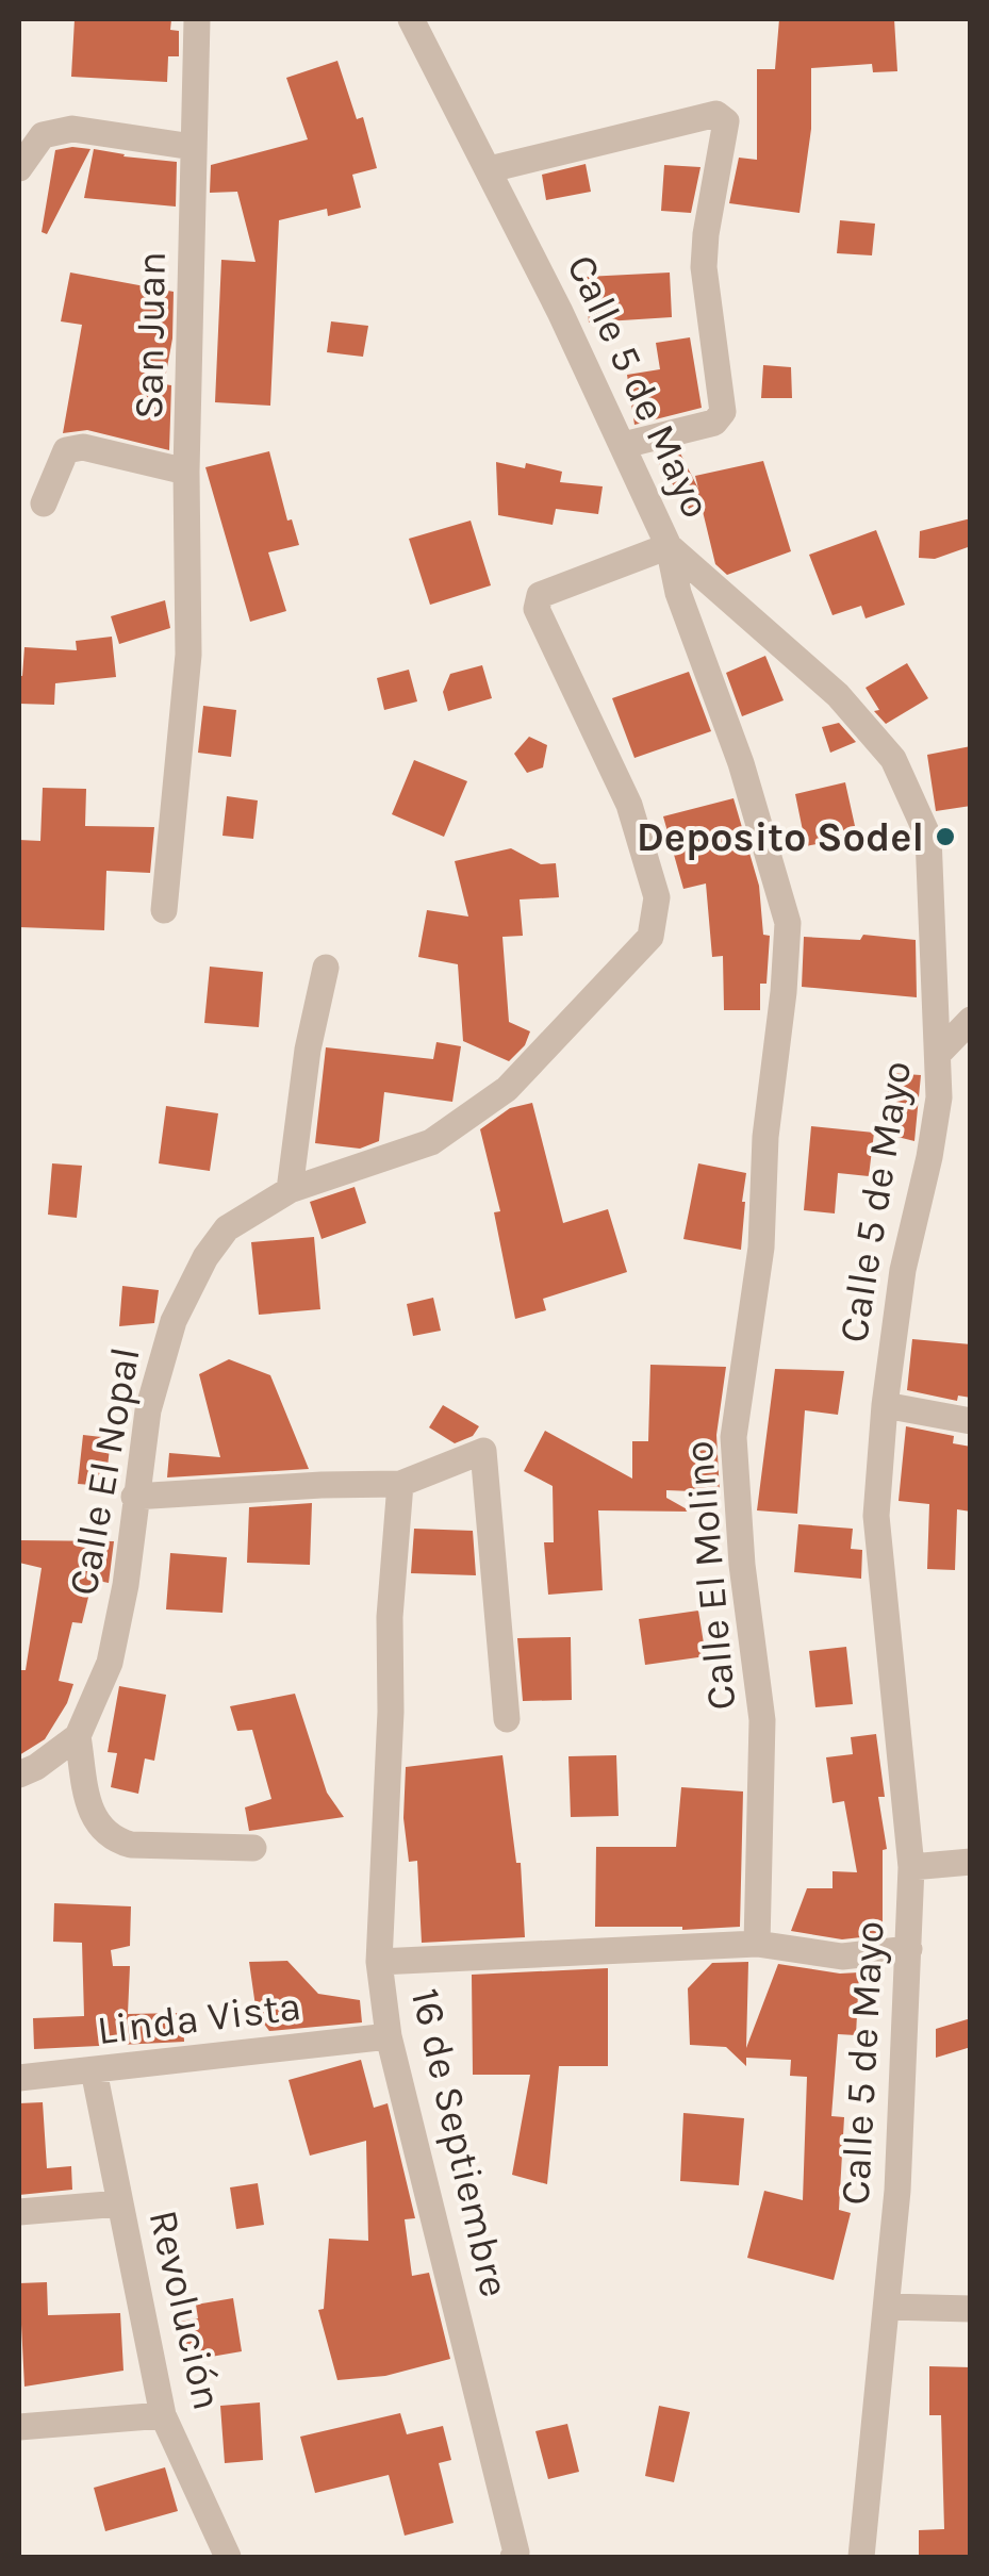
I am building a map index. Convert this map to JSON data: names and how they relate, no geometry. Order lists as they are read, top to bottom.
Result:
{
  "streets": {
    "street": [
      "San Juan",
      "Calle 5 de Mayo",
      "Calle El Nopal",
      "Calle El Molino",
      "Linda Vista",
      "16 de Septiembre",
      "Revolución"
    ]
  },
  "crossings": [
    ["Calle 5 de Mayo", "Calle El Nopal"],
    ["Calle 5 de Mayo", "Calle El Molino"],
    ["Calle El Nopal", "Calle El Molino"],
    ["Linda Vista", "16 de Septiembre"],
    ["Linda Vista", "Revolución"]
  ],
  "places": ["Deposito Sodel"]
}
